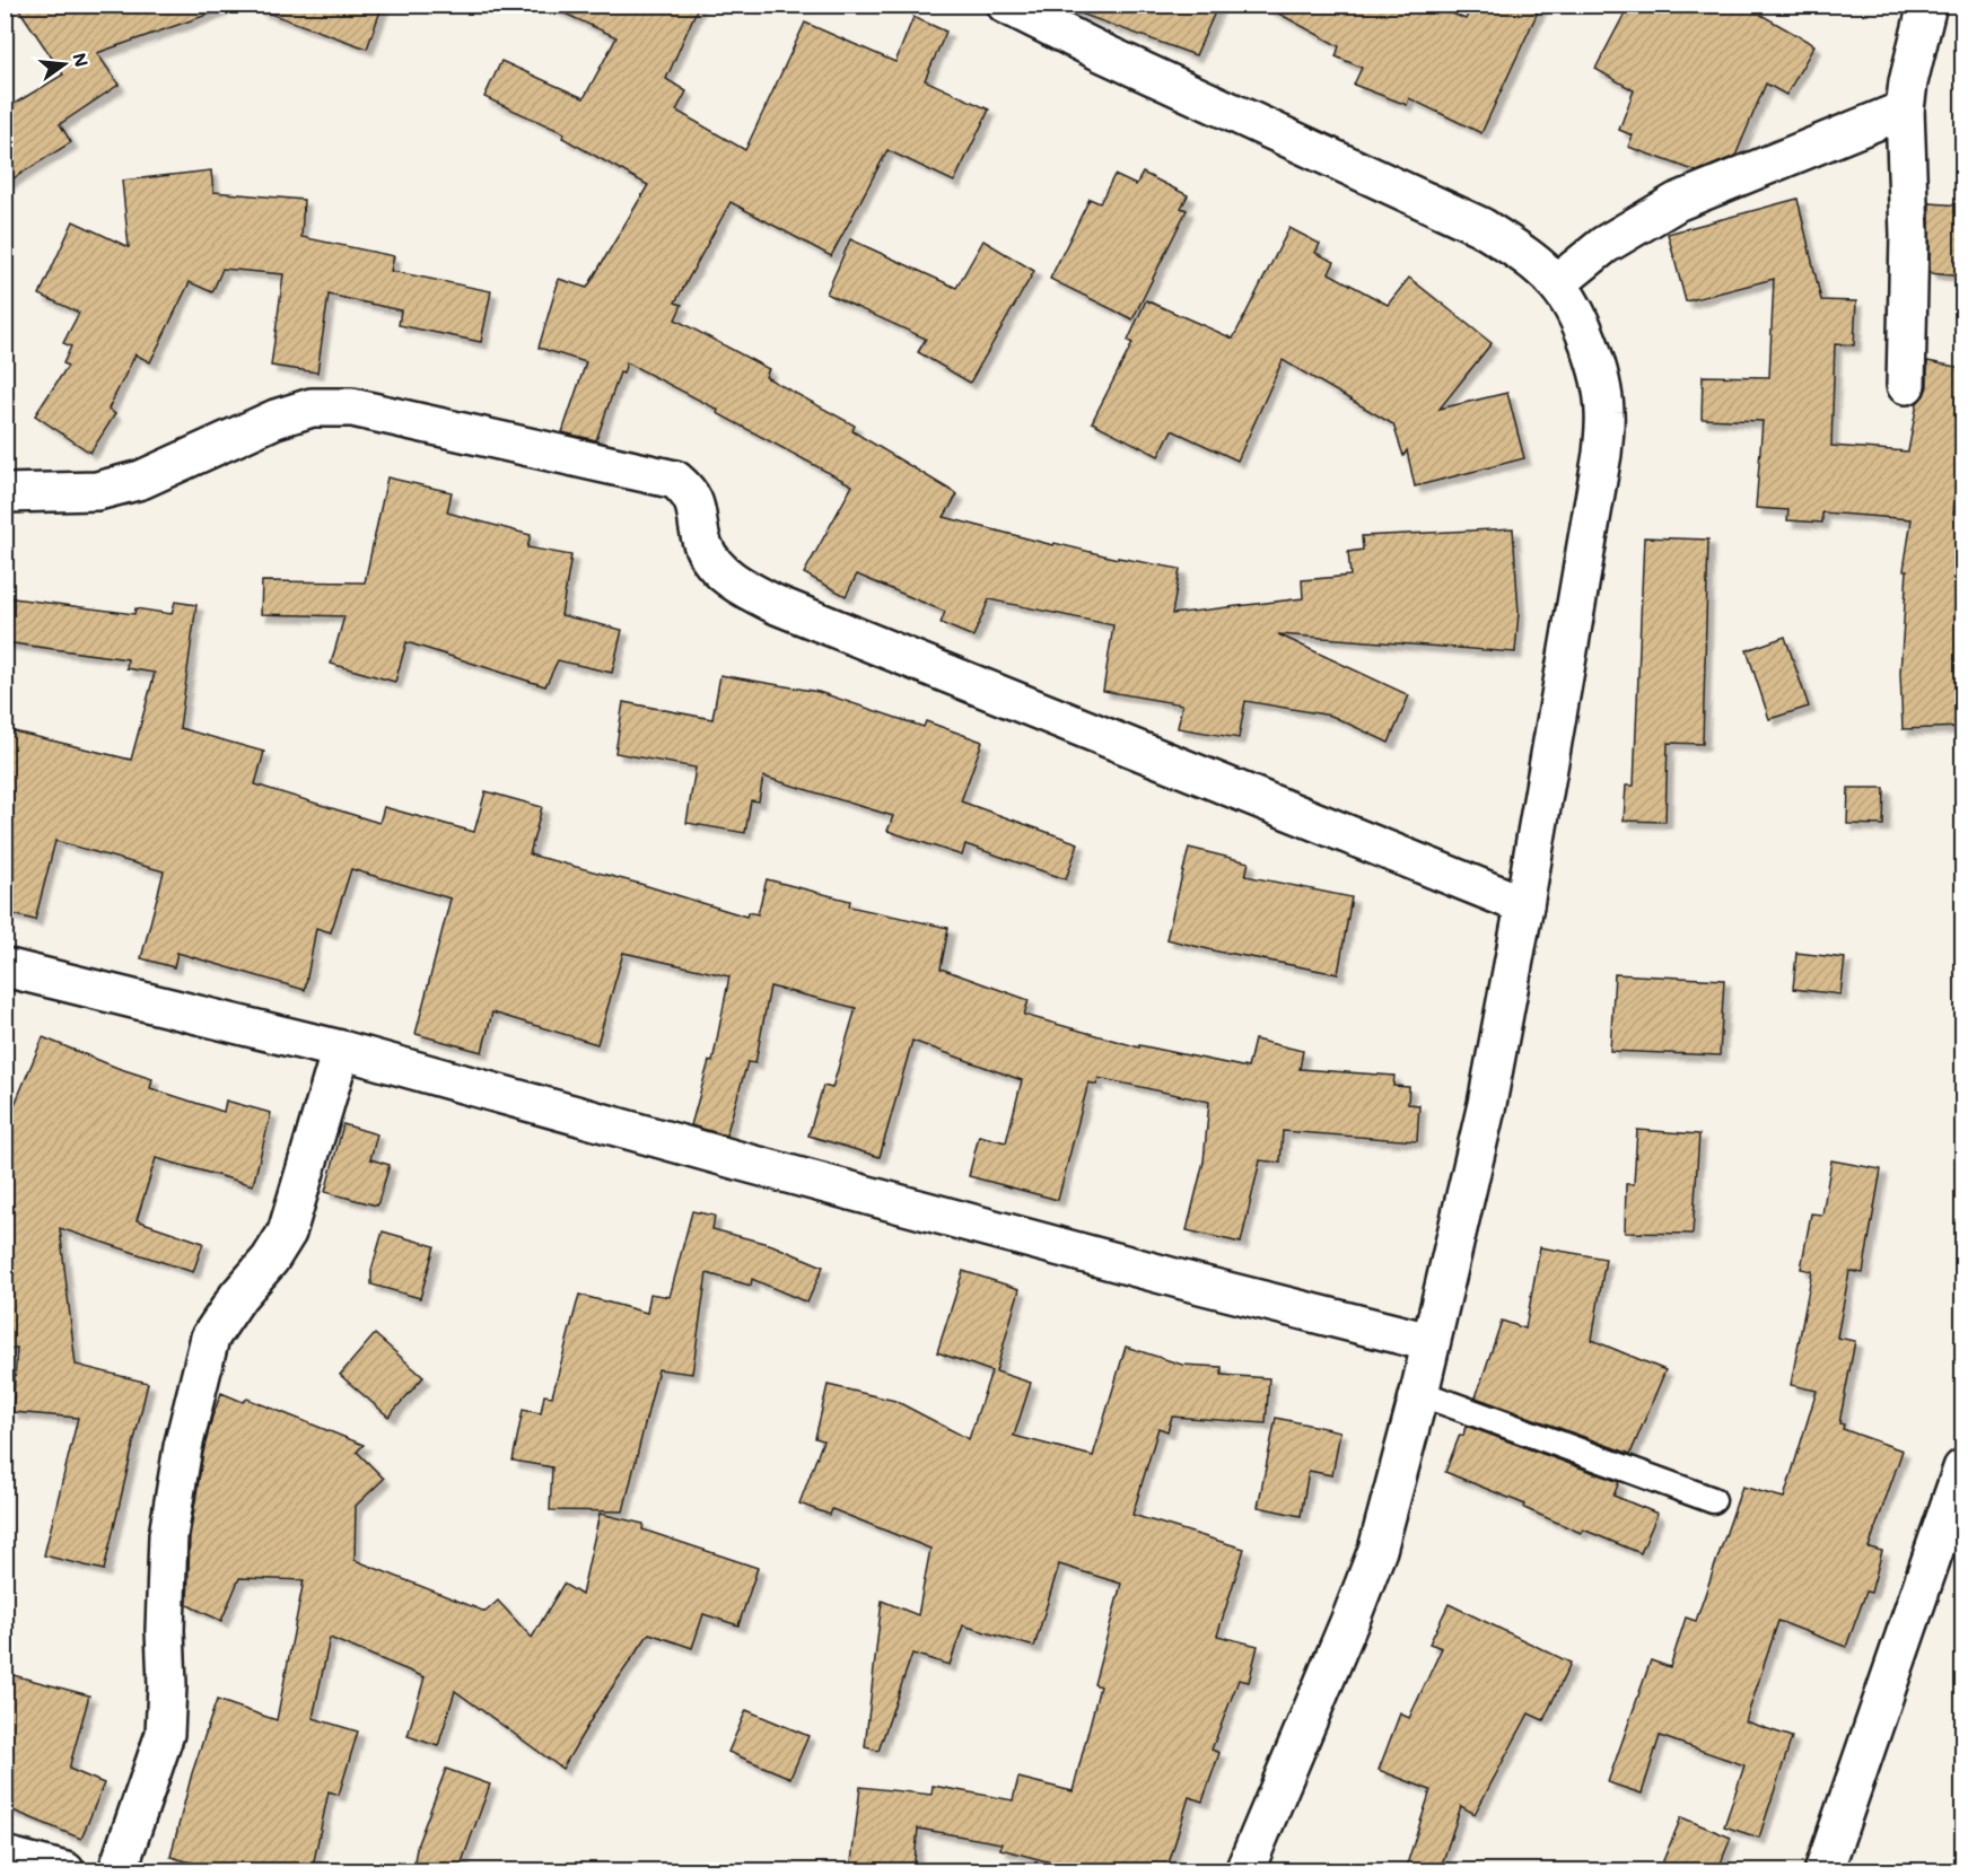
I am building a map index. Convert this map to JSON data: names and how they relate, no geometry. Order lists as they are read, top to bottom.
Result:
{
  "north": "right"
}
